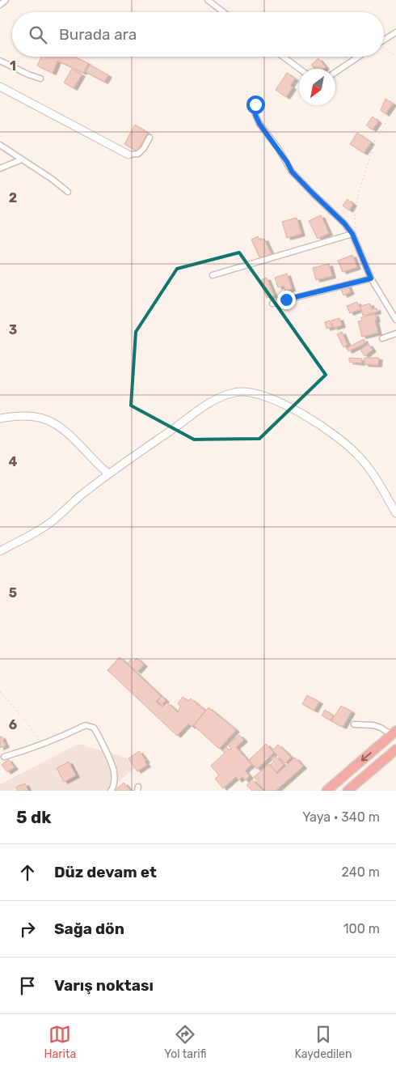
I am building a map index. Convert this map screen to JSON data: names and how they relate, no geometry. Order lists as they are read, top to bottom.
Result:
{
  "north": "bottom left",
  "page": {
    "search": "Burada ara",
    "heading": ["5 dk", "Yaya · 340 m"],
    "list": [
      ["Düz devam et", "240 m"],
      ["Sağa dön", "100 m"],
      "Varış noktası"
    ],
    "nav": ["Harita", "Yol tarifi", "Kaydedilen"]
  },
  "grid": {
    "rows": [
      "1",
      "2",
      "3",
      "4",
      "5",
      "6"
    ]
  }
}
